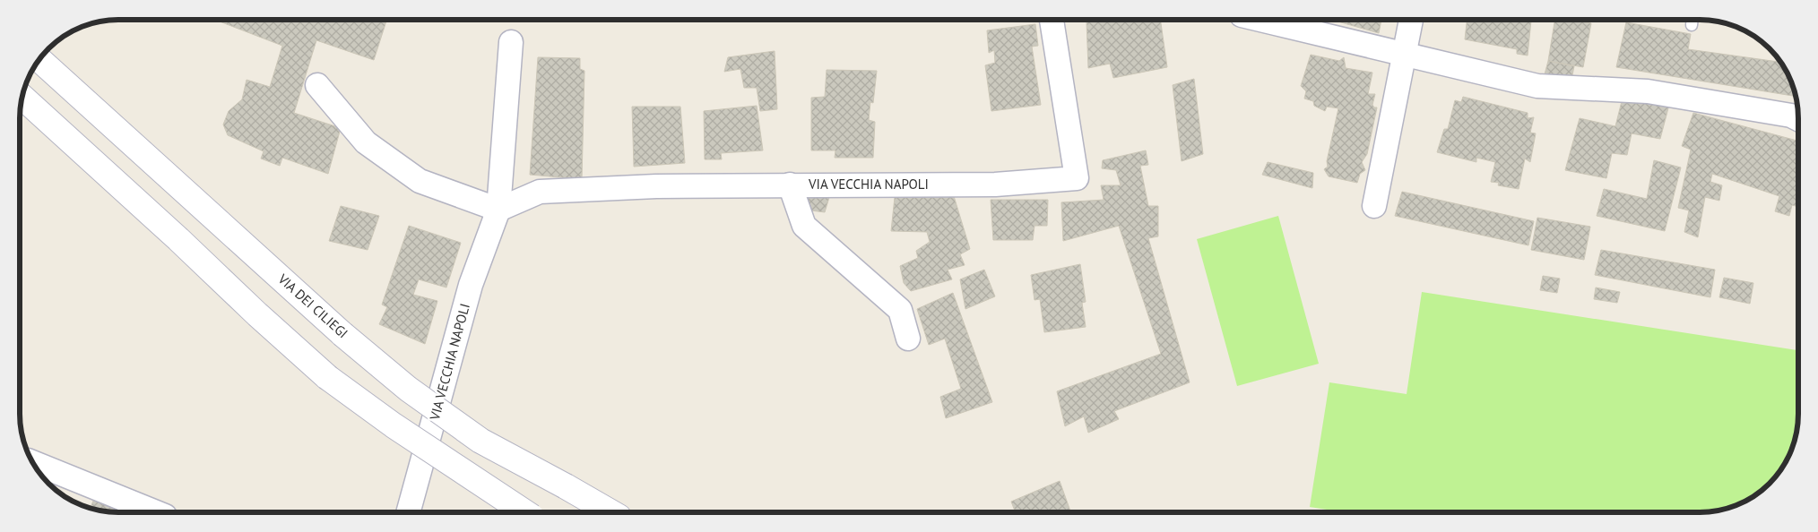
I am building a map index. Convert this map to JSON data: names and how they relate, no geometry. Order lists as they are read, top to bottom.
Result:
{
  "streets": {
    "main road": ["VIA DEI CILIEGI"],
    "street": ["VIA VECCHIA NAPOLI"]
  }
}
